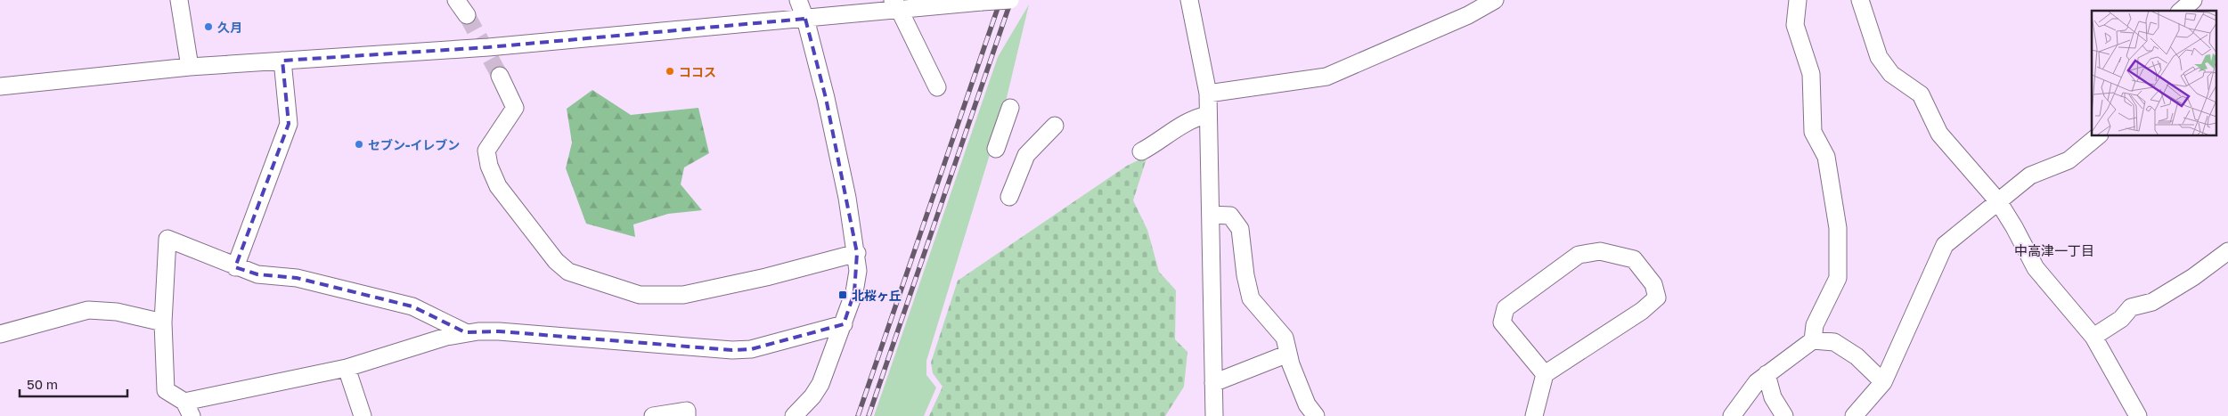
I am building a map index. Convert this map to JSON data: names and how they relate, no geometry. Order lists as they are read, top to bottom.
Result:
{
  "districts": ["中高津一丁目"],
  "places": {
    "other": ["久月", "ココス", "セブン-イレブン"],
    "transit": ["北桜ヶ丘"]
  },
  "scale_bar": "50 m"
}
